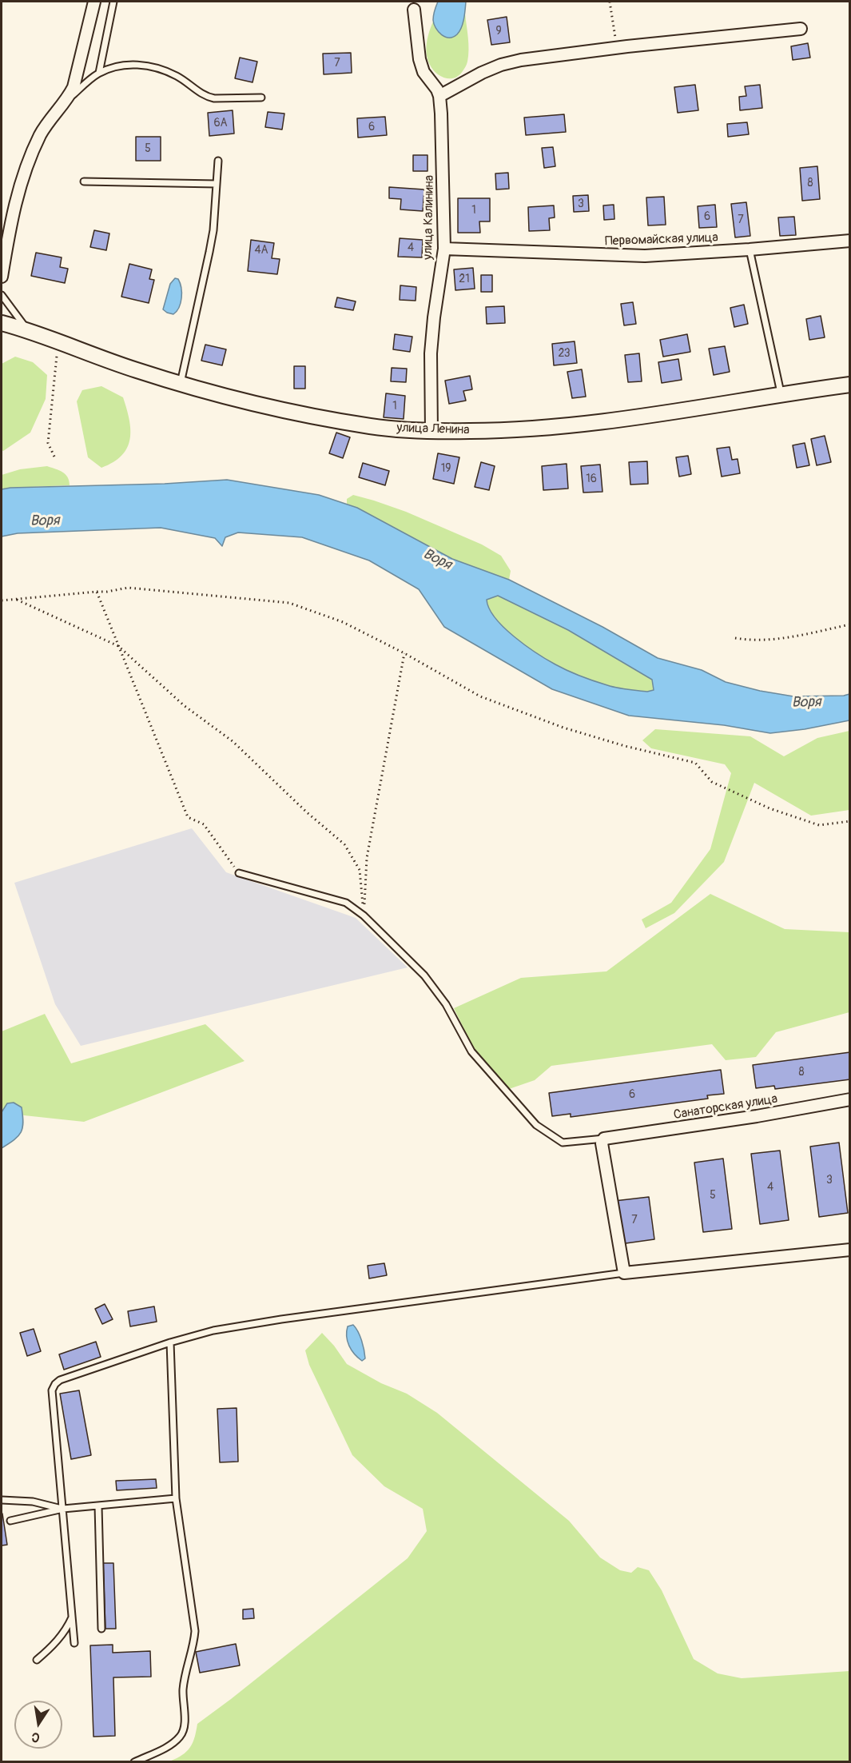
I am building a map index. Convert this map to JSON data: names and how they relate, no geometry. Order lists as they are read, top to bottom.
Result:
{
  "streets": {
    "street": [
      "улица Калинина",
      "Первомайская улица",
      "улица Ленина",
      "Санаторская улица"
    ]
  },
  "crossings": [
    ["улица Калинина", "Первомайская улица"],
    ["улица Калинина", "улица Ленина"]
  ],
  "water": ["Воря"],
  "house_numbers": [
    "9",
    "7",
    "6А",
    "6",
    "5",
    "8",
    "3",
    "1",
    "6",
    "7",
    "4",
    "4А",
    "21",
    "23",
    "1",
    "19",
    "16",
    "8",
    "6",
    "3",
    "4",
    "5",
    "7"
  ],
  "north": "bottom"
}
